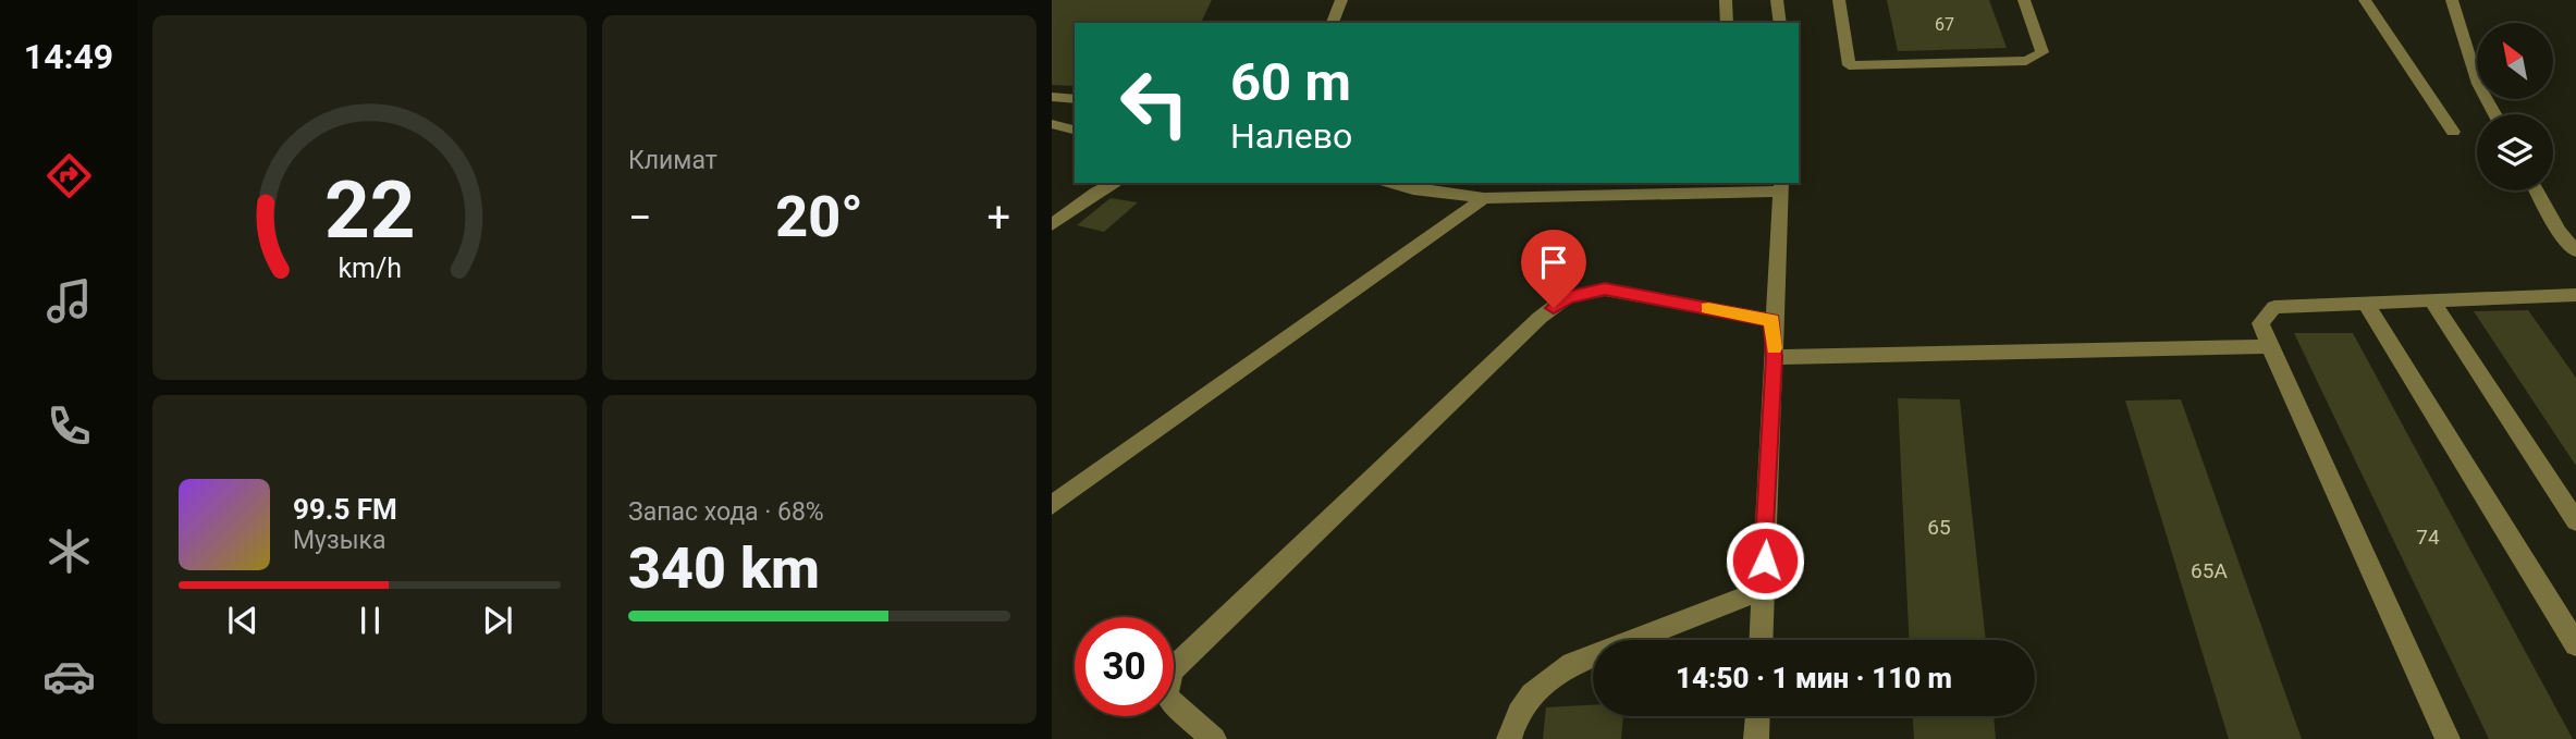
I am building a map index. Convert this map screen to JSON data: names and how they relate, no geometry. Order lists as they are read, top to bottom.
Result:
{
  "house_numbers": [
    "67",
    "65",
    "74",
    "65А"
  ],
  "north": "top left",
  "page": {
    "tabs": "14:49",
    "tile": [
      "Климат",
      ["Запас хода · 68%", "340 km"]
    ],
    "turn": ["60 m", "Налево"],
    "heat": ["−", "20°", "+"],
    "song": ["99.5 FM", "Музыка"],
    "limit": "30",
    "trip": "14:50 · 1 мин · 110 m",
    "gauge": ["22", "km/h"]
  }
}
